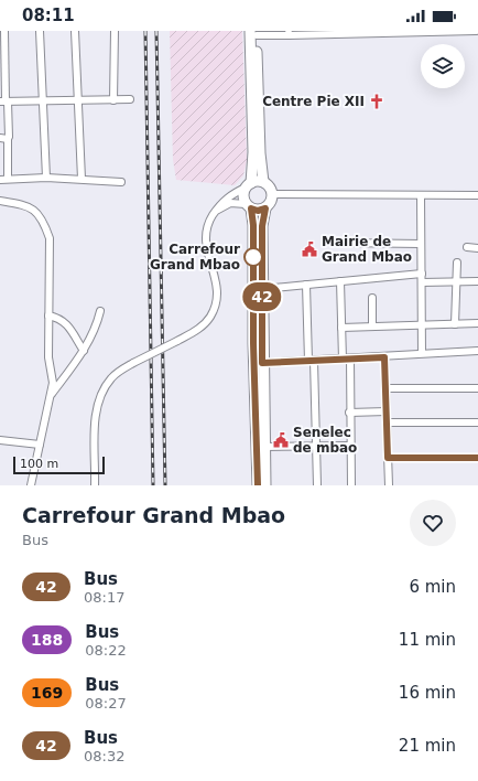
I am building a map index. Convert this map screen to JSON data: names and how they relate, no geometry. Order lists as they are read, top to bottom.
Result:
{
  "places": {
    "church": ["Centre Pie XII"],
    "public building": ["Mairie de Grand Mbao", "Senelec de mbao"],
    "other": ["Carrefour Grand Mbao"]
  },
  "lines": ["bus line 42"],
  "scale_bar": "100 m",
  "page": {
    "status": "08:11",
    "on_map": "42",
    "scale": "100 m",
    "heading": ["Carrefour Grand Mbao", "Bus"],
    "list": [
      {
        "mark": "42",
        "name": "Bus",
        "note": "08:17",
        "value": "6 min"
      },
      {
        "mark": "188",
        "name": "Bus",
        "note": "08:22",
        "value": "11 min"
      },
      {
        "mark": "169",
        "name": "Bus",
        "note": "08:27",
        "value": "16 min"
      },
      {
        "mark": "42",
        "name": "Bus",
        "note": "08:32",
        "value": "21 min"
      }
    ]
  }
}
